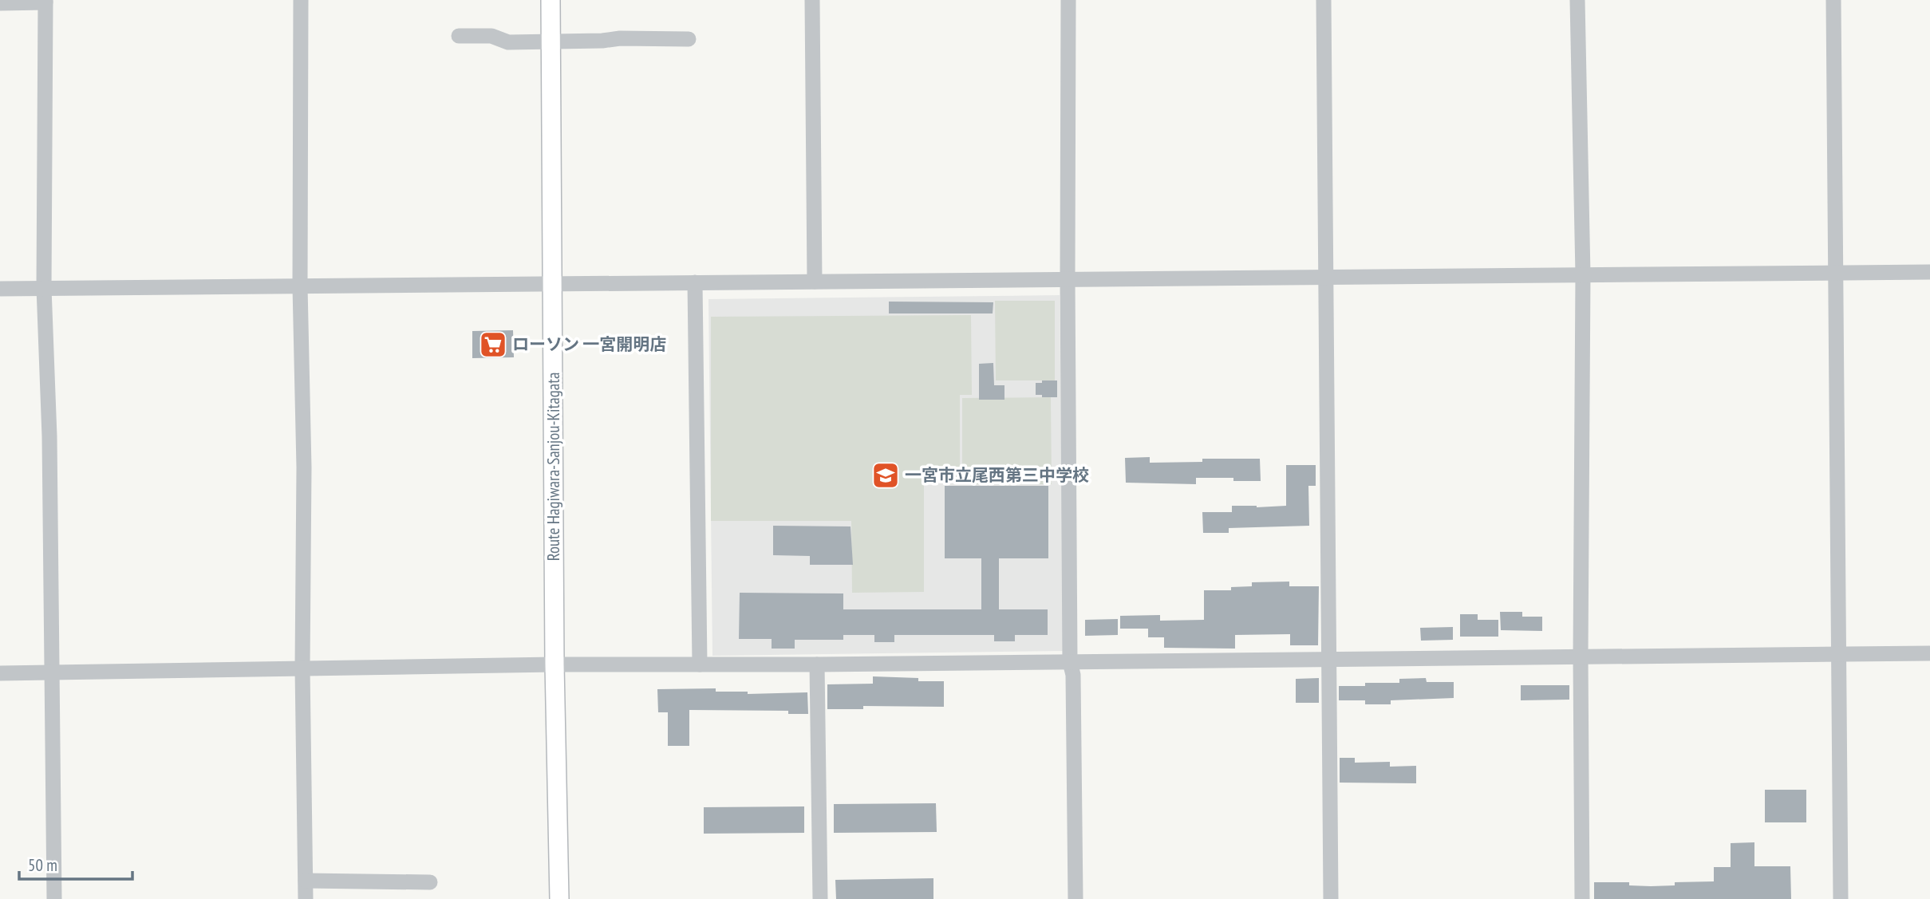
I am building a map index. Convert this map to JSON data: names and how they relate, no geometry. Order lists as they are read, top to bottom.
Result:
{
  "streets": {
    "main road": ["Route Hagiwara-Sanjou-Kitagata"]
  },
  "places": {
    "supermarket": ["ローソン 一宮開明店"],
    "school or university": ["一宮市立尾西第三中学校"]
  },
  "scale_bar": "50 m"
}
